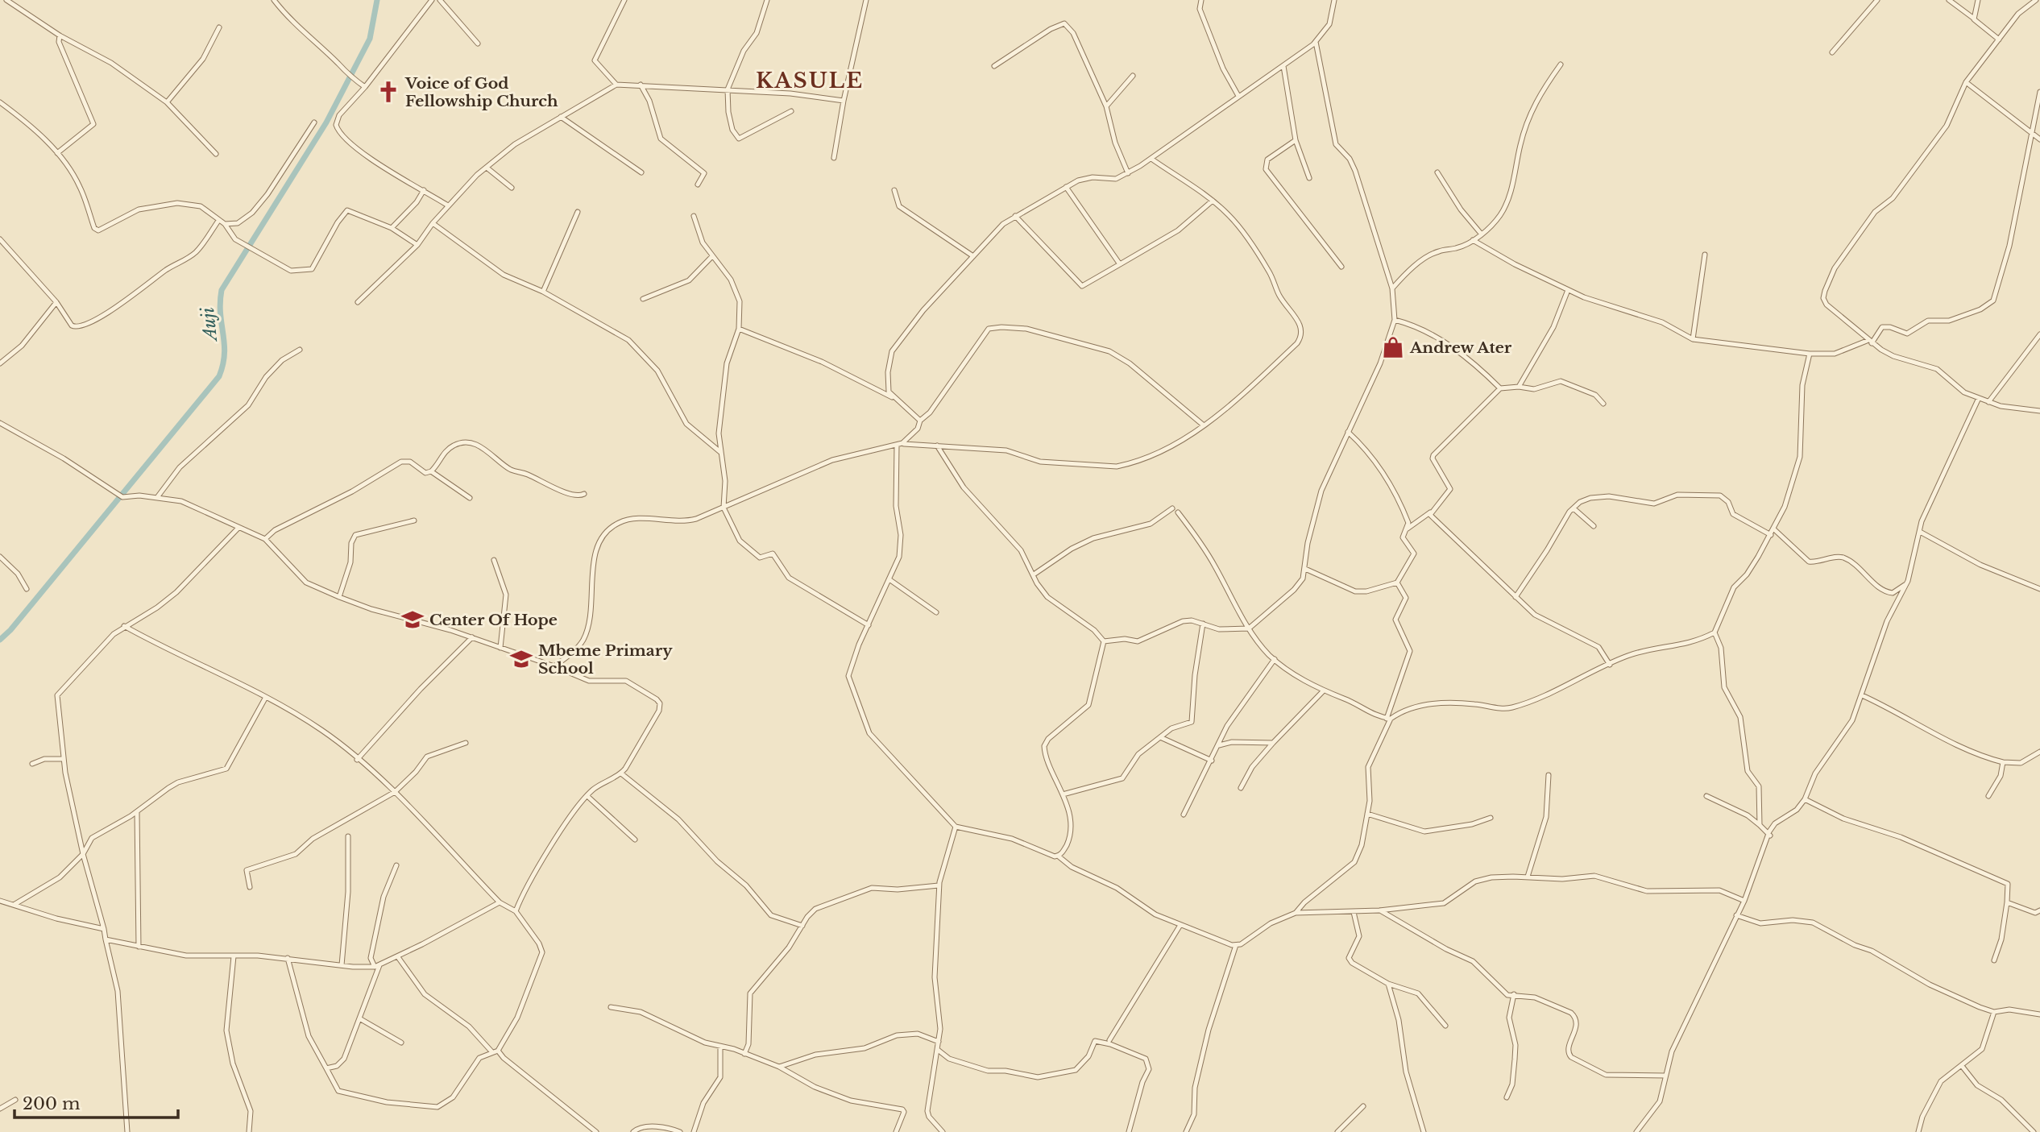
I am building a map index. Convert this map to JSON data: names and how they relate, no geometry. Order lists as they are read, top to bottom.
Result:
{
  "districts": ["KASULE"],
  "water": ["Auji"],
  "places": {
    "church": ["Voice of God Fellowship Church"],
    "shop": ["Andrew Ater"],
    "school or university": ["Center Of Hope", "Mbeme Primary School"]
  },
  "scale_bar": "200 m"
}
